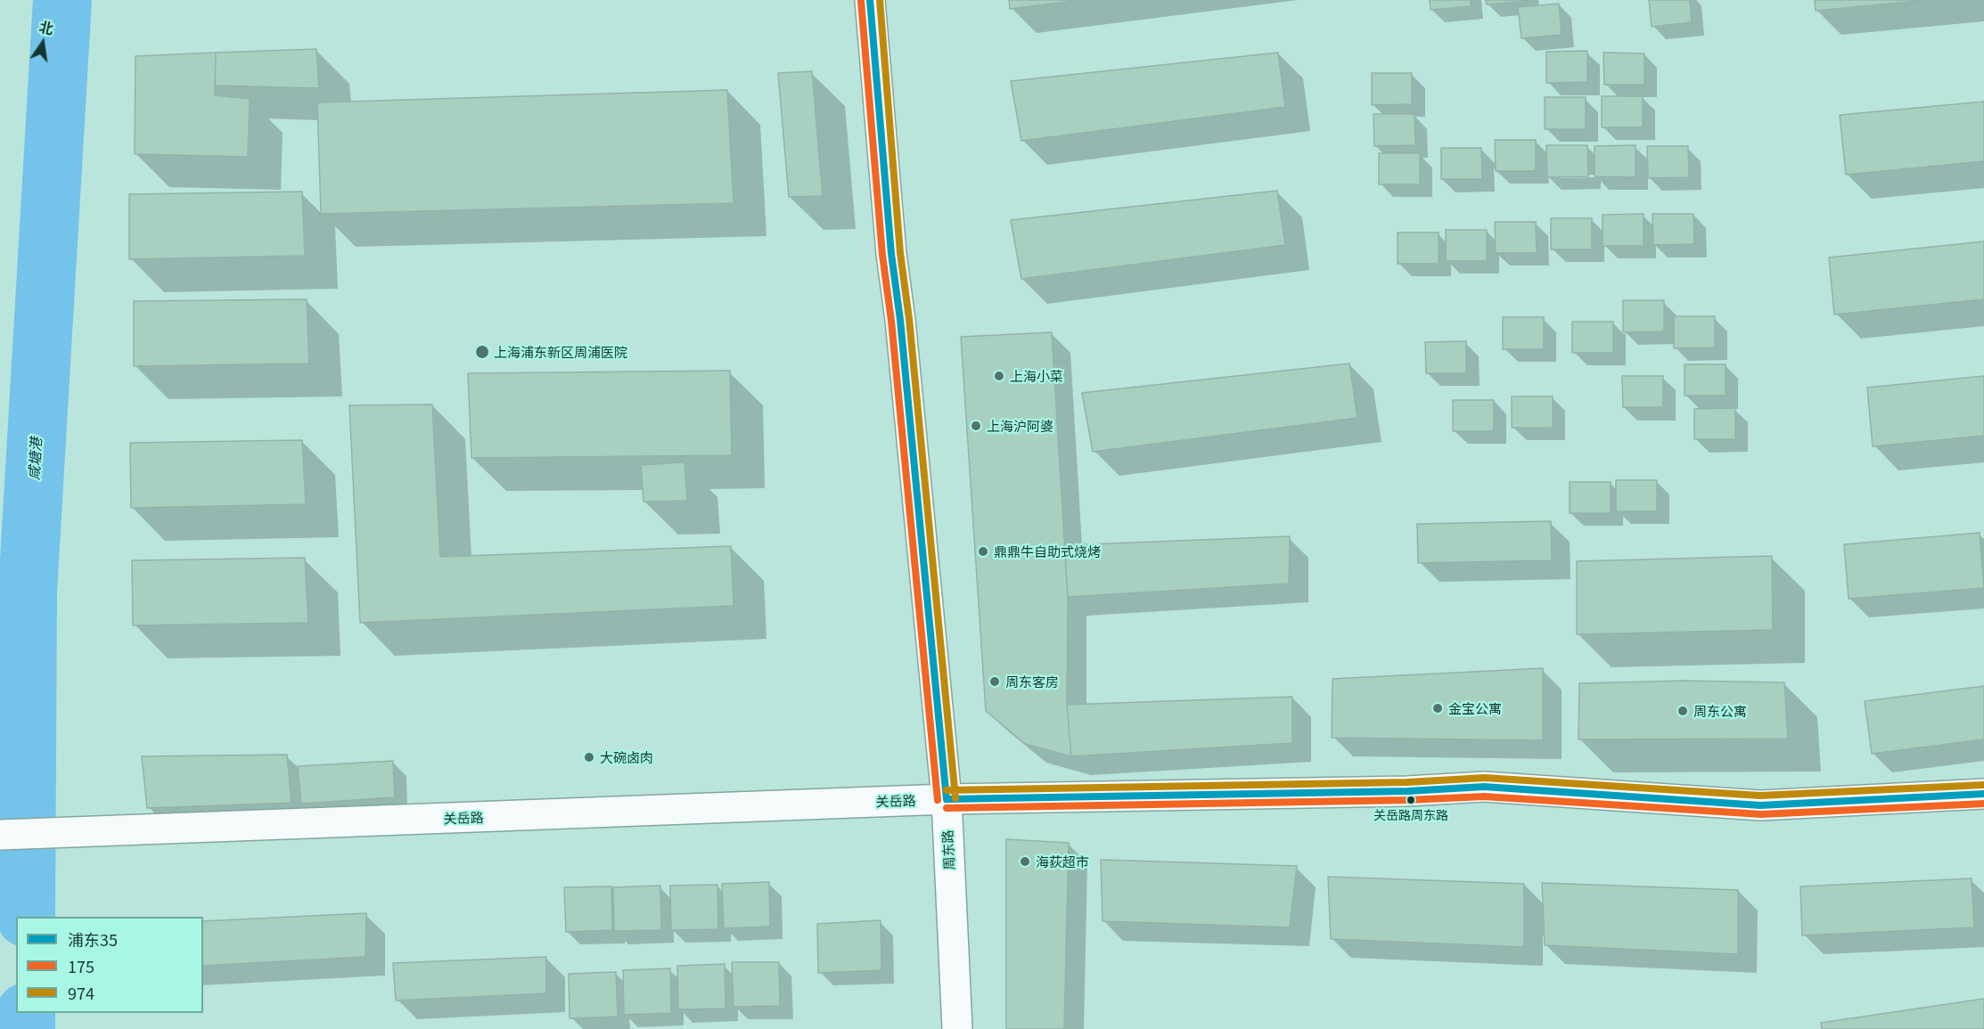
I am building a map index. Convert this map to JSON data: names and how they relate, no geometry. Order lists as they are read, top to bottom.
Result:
{
  "streets": {
    "street": ["关岳路", "周东路"]
  },
  "crossings": [
    ["关岳路", "周东路"]
  ],
  "water": ["咸塘港"],
  "places": [
    "上海浦东新区周浦医院",
    "上海小菜",
    "上海沪阿婆",
    "鼎鼎牛自助式烧烤",
    "周东客房",
    "金宝公寓",
    "周东公寓",
    "大碗卤肉",
    "关岳路周东路",
    "海荻超市"
  ],
  "lines": ["transit line 浦东35", "transit line 974", "transit line 175"],
  "legend": ["浦东35", "175", "974"],
  "north": "top"
}
